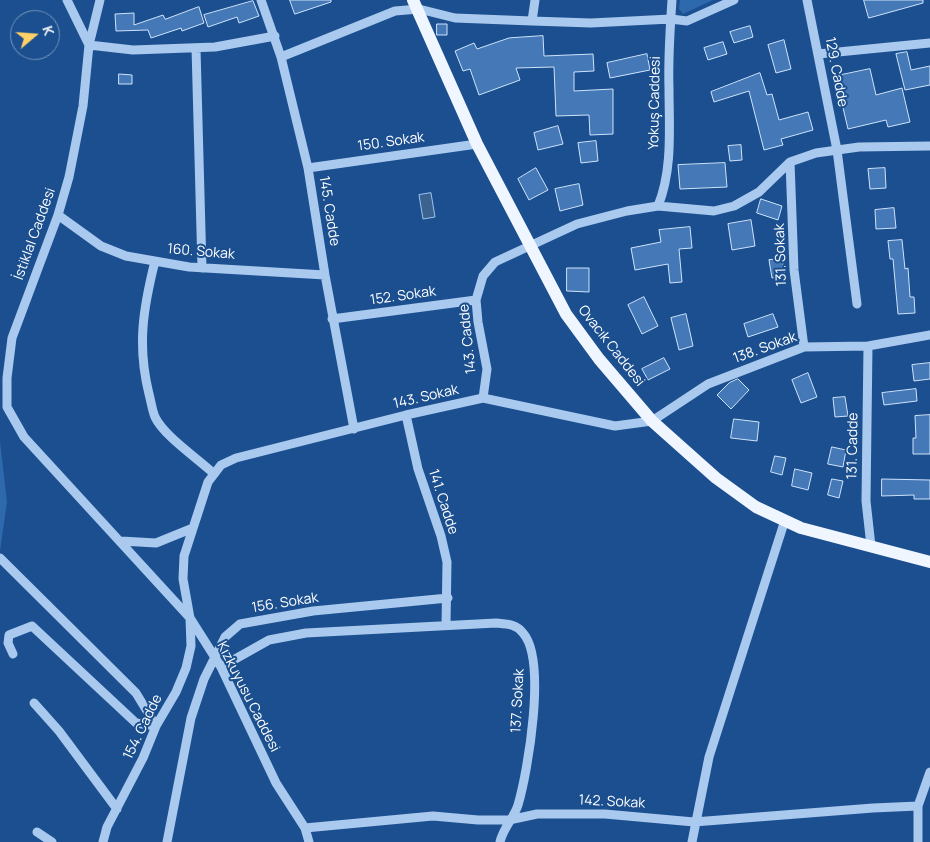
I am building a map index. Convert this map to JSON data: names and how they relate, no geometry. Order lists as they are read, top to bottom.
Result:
{
  "streets": {
    "main road": ["Ovacık Caddesi"],
    "street": [
      "129. Cadde",
      "Yokuş Caddesi",
      "150. Sokak",
      "145. Cadde",
      "İstiklal Caddesi",
      "160. Sokak",
      "131. Sokak",
      "152. Sokak",
      "143. Cadde",
      "138. Sokak",
      "143. Sokak",
      "131. Cadde",
      "141. Cadde",
      "156. Sokak",
      "Kızkuyusu Caddesi",
      "137. Sokak",
      "154. Cadde",
      "142. Sokak"
    ]
  },
  "crossings": [
    ["Yokuş Caddesi", "143. Cadde"],
    ["150. Sokak", "145. Cadde"],
    ["150. Sokak", "Ovacık Caddesi"],
    ["145. Cadde", "160. Sokak"],
    ["145. Cadde", "152. Sokak"],
    ["145. Cadde", "143. Sokak"],
    ["İstiklal Caddesi", "160. Sokak"],
    ["İstiklal Caddesi", "Kızkuyusu Caddesi"],
    ["İstiklal Caddesi", "154. Cadde"],
    ["131. Sokak", "143. Cadde"],
    ["131. Sokak", "138. Sokak"],
    ["152. Sokak", "143. Cadde"],
    ["143. Cadde", "Ovacık Caddesi"],
    ["143. Cadde", "143. Sokak"],
    ["Ovacık Caddesi", "138. Sokak"],
    ["Ovacık Caddesi", "143. Sokak"],
    ["Ovacık Caddesi", "131. Cadde"],
    ["138. Sokak", "143. Sokak"],
    ["138. Sokak", "131. Cadde"],
    ["143. Sokak", "141. Cadde"],
    ["143. Sokak", "Kızkuyusu Caddesi"],
    ["141. Cadde", "156. Sokak"],
    ["141. Cadde", "137. Sokak"],
    ["156. Sokak", "Kızkuyusu Caddesi"],
    ["Kızkuyusu Caddesi", "154. Cadde"],
    ["Kızkuyusu Caddesi", "142. Sokak"],
    ["137. Sokak", "142. Sokak"]
  ],
  "north": "right"
}
